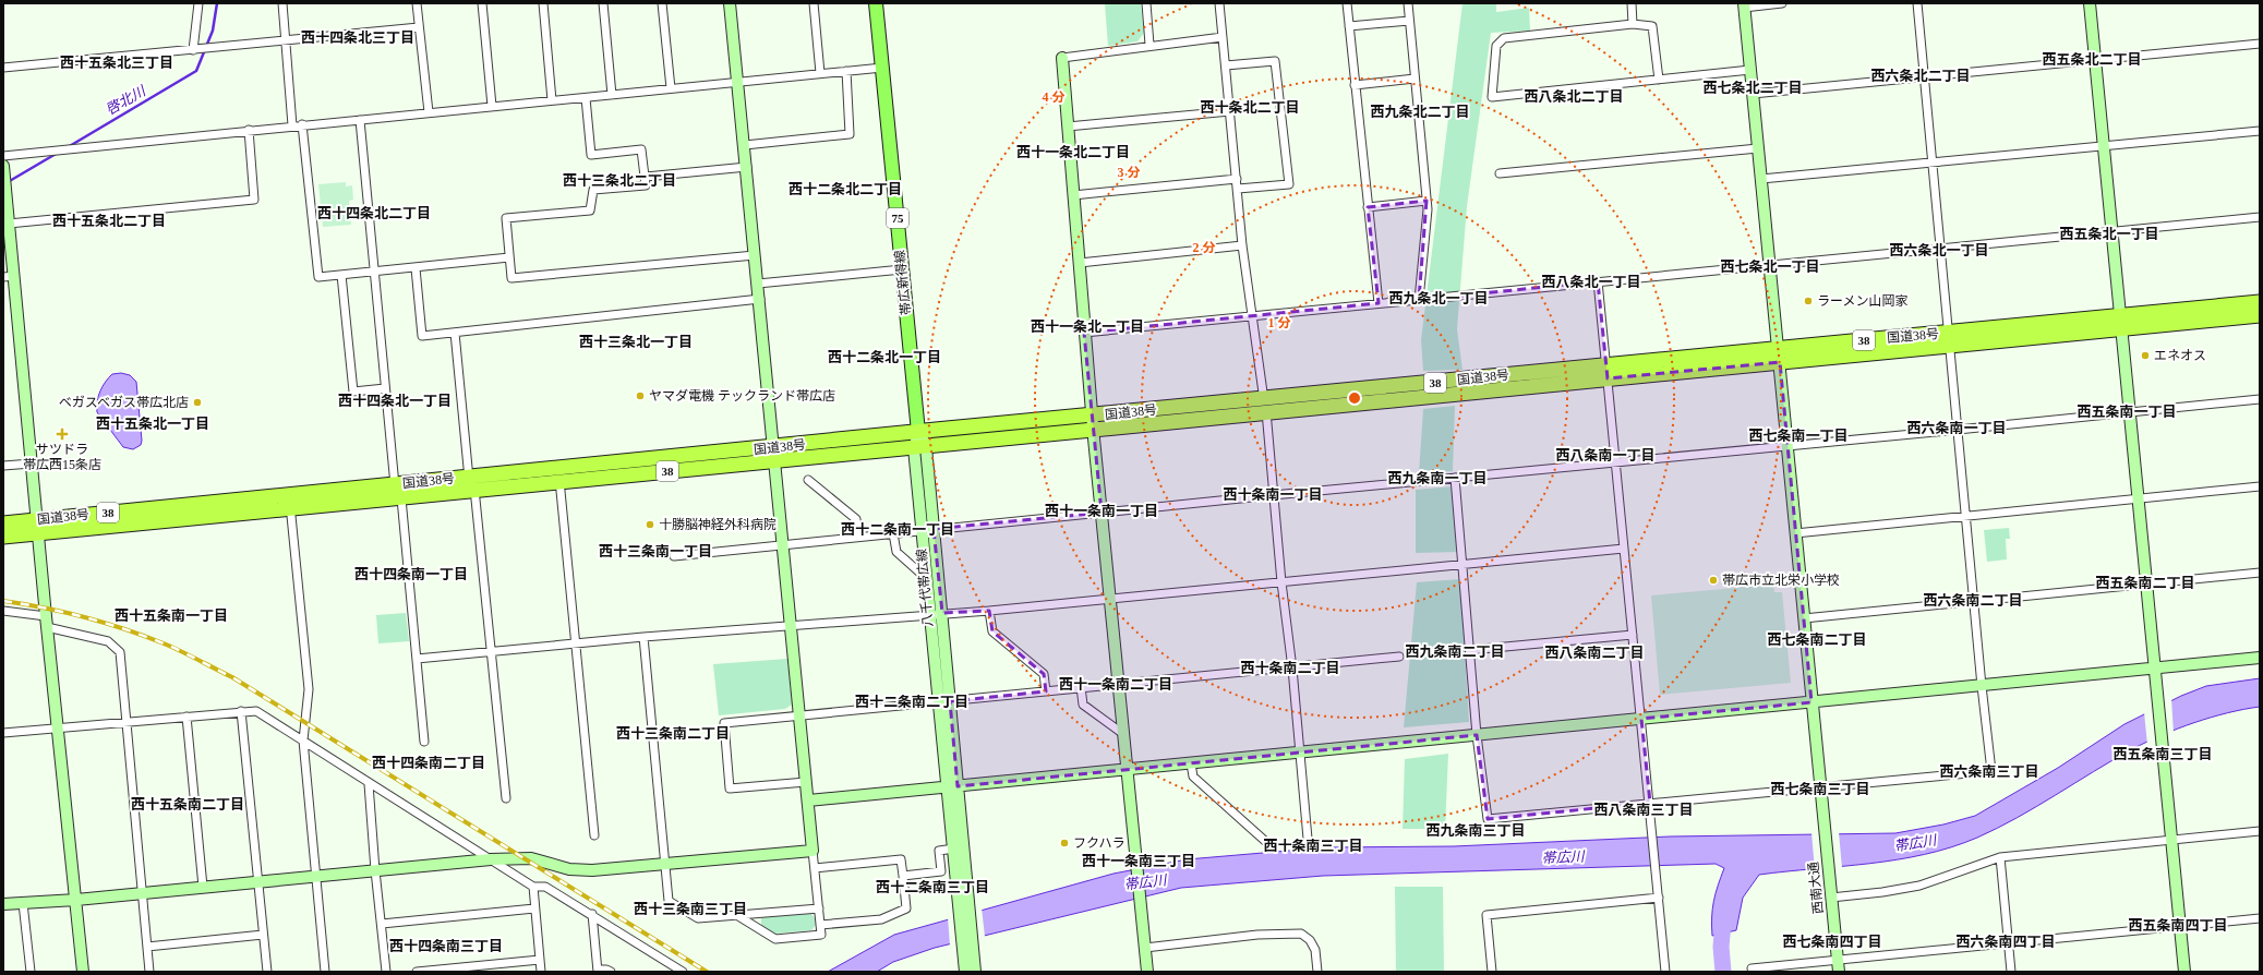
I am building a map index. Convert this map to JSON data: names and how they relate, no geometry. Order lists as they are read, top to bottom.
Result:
{
  "streets": {
    "highway": ["国道38号", "38"],
    "main road": ["75", "帯広新得線"],
    "street": ["八千代帯広線", "西南大通"]
  },
  "crossings": [
    ["帯広新得線", "国道38号"],
    ["帯広新得線", "八千代帯広線"],
    ["国道38号", "八千代帯広線"],
    ["国道38号", "西南大通"]
  ],
  "districts": [
    "西十四条北三丁目",
    "西五条北二丁目",
    "西十五条北三丁目",
    "西六条北二丁目",
    "西七条北二丁目",
    "西八条北二丁目",
    "西十条北二丁目",
    "西九条北二丁目",
    "西十一条北二丁目",
    "西十三条北二丁目",
    "西十二条北二丁目",
    "西十四条北二丁目",
    "西十五条北二丁目",
    "西五条北一丁目",
    "西六条北一丁目",
    "西七条北一丁目",
    "西八条北一丁目",
    "西九条北一丁目",
    "西十一条北一丁目",
    "西十三条北一丁目",
    "西十二条北一丁目",
    "西十四条北一丁目",
    "西五条南一丁目",
    "西十五条北一丁目",
    "西六条南一丁目",
    "西七条南一丁目",
    "西八条南一丁目",
    "西九条南一丁目",
    "西十条南一丁目",
    "西十一条南一丁目",
    "西十二条南一丁目",
    "西十三条南一丁目",
    "西十四条南一丁目",
    "西五条南二丁目",
    "西六条南二丁目",
    "西十五条南一丁目",
    "西七条南二丁目",
    "西九条南二丁目",
    "西八条南二丁目",
    "西十条南二丁目",
    "西十一条南二丁目",
    "西十二条南二丁目",
    "西十三条南二丁目",
    "西五条南三丁目",
    "西十四条南二丁目",
    "西六条南三丁目",
    "西七条南三丁目",
    "西十五条南二丁目",
    "西八条南三丁目",
    "西九条南三丁目",
    "西十条南三丁目",
    "西十一条南三丁目",
    "西十二条南三丁目",
    "西十三条南三丁目",
    "西五条南四丁目",
    "西七条南四丁目",
    "西六条南四丁目",
    "西十四条南三丁目"
  ],
  "water": ["啓北川", "帯広川"],
  "places": {
    "other": [
      "ラーメン山岡家",
      "エネオス",
      "ヤマダ電機 テックランド帯広店",
      "ベガスベガス帯広北店",
      "十勝脳神経外科病院",
      "帯広市立北栄小学校",
      "フクハラ"
    ],
    "health": ["サツドラ 帯広西15条店"]
  },
  "rings": [
    "4 分",
    "3 分",
    "2 分",
    "1 分"
  ]
}
